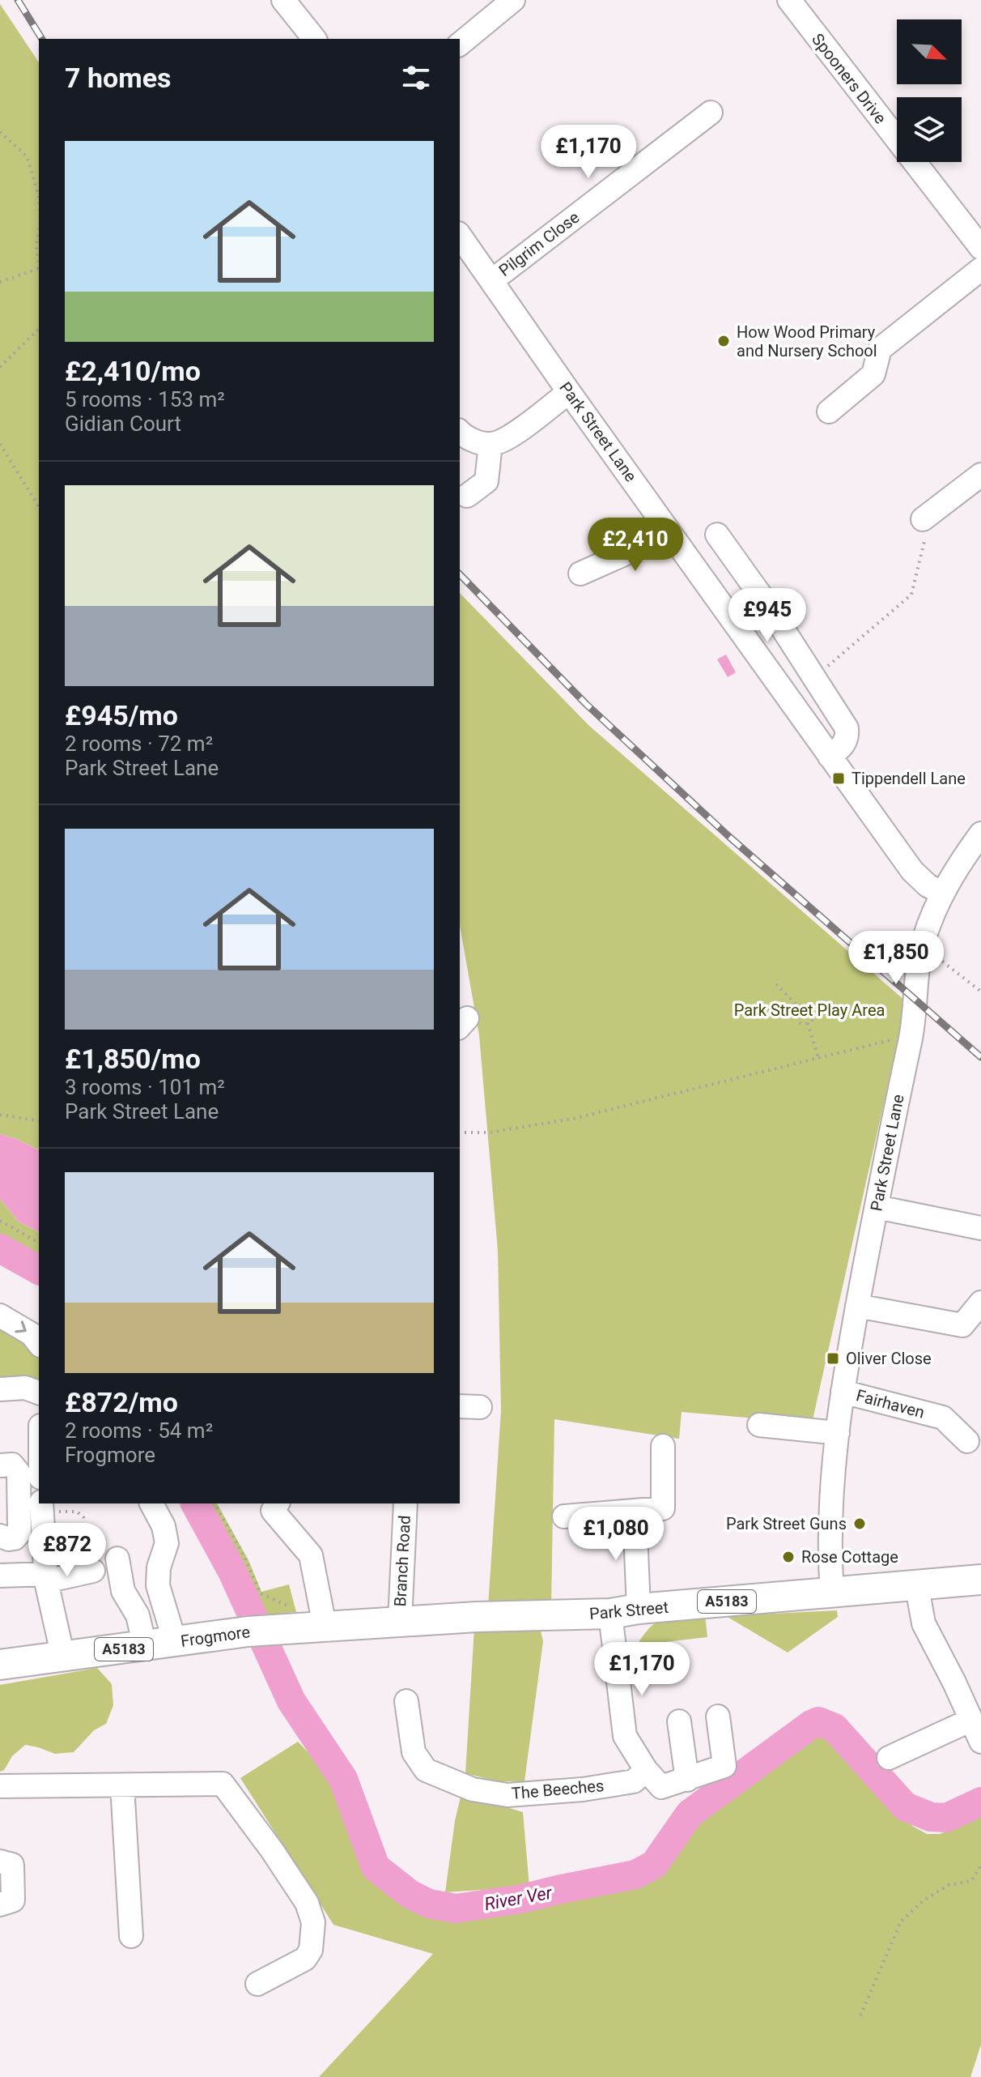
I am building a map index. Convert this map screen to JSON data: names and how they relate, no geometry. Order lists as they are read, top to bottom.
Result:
{
  "streets": {
    "main road": ["A5183", "Park Street", "Frogmore"],
    "street": [
      "Spooners Drive",
      "Pilgrim Close",
      "Park Street Lane",
      "Fairhaven",
      "Branch Road",
      "The Beeches"
    ]
  },
  "crossings": [
    ["Pilgrim Close", "Park Street Lane"],
    ["Park Street Lane", "Fairhaven"],
    ["Park Street Lane", "Park Street"],
    ["Branch Road", "Park Street"],
    ["Park Street", "Frogmore"]
  ],
  "water": ["River Ver"],
  "parks": ["Park Street Play Area"],
  "places": {
    "other": ["How Wood Primary and Nursery School", "Park Street Guns", "Rose Cottage"],
    "transit": ["Tippendell Lane", "Oliver Close"]
  },
  "north": "bottom right",
  "page": {
    "heading": "7 homes",
    "list": [
      {
        "name": "£2,410/mo",
        "note": "5 rooms · 153 m² · Gidian Court"
      },
      {
        "name": "£945/mo",
        "note": "2 rooms · 72 m² · Park Street Lane"
      },
      {
        "name": "£1,850/mo",
        "note": "3 rooms · 101 m² · Park Street Lane"
      },
      {
        "name": "£872/mo",
        "note": "2 rooms · 54 m² · Frogmore"
      }
    ],
    "price": [
      "£1,170",
      "£2,410",
      "£945",
      "£1,850",
      "£1,080",
      "£872",
      "£1,170"
    ]
  }
}
